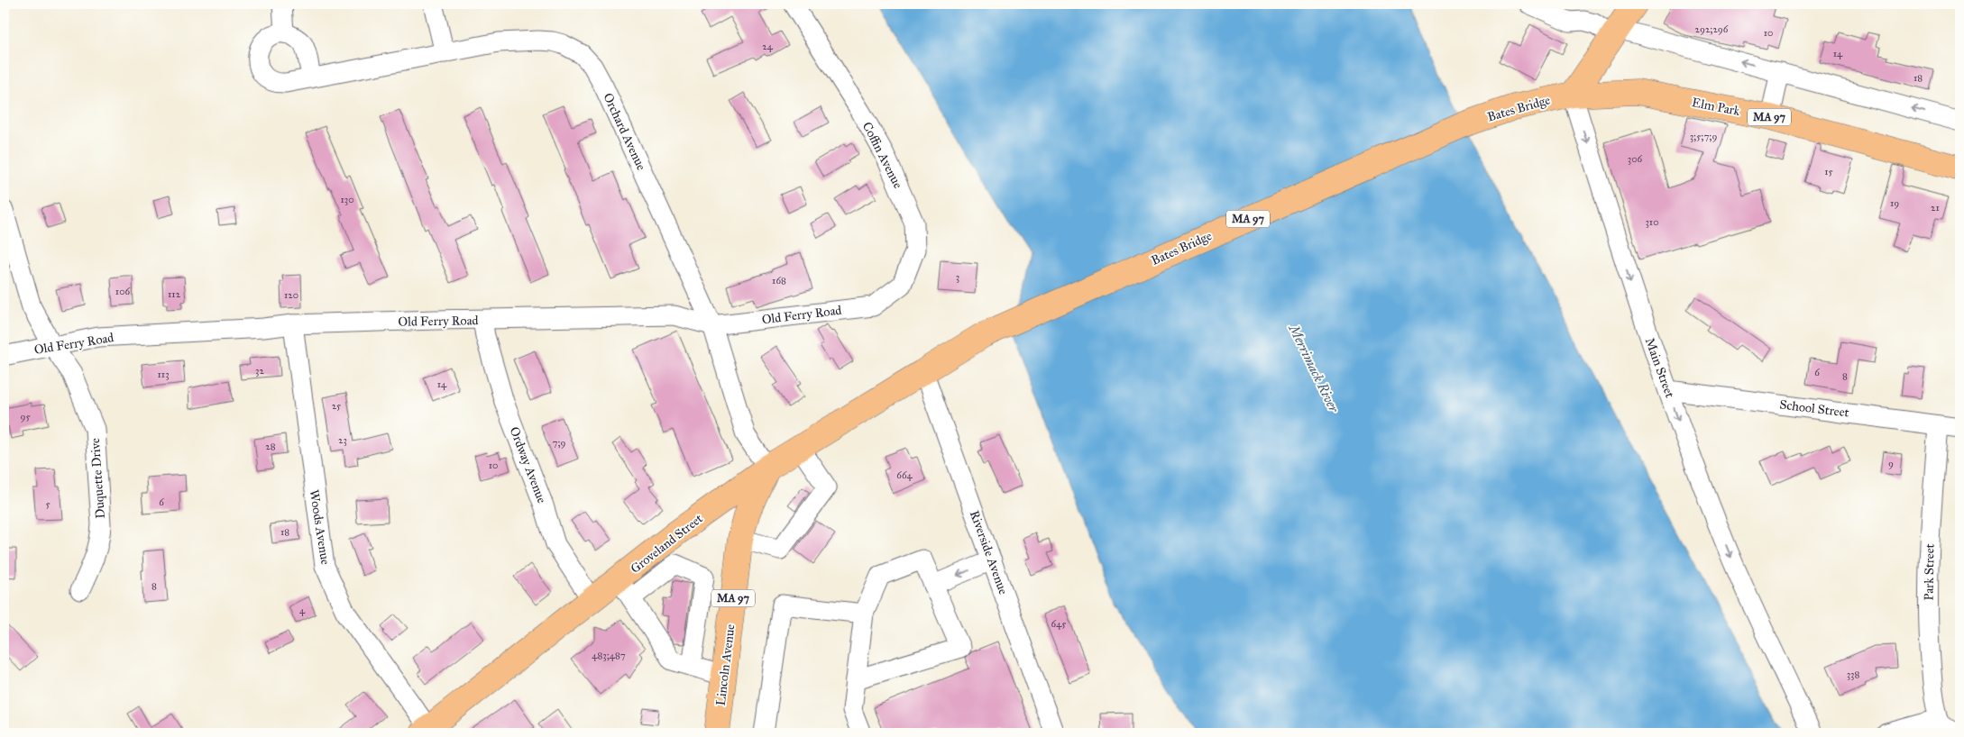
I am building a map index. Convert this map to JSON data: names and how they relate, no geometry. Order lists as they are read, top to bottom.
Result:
{
  "streets": {
    "main road": [
      "Elm Park",
      "Bates Bridge",
      "MA 97",
      "Groveland Street",
      "Lincoln Avenue"
    ],
    "street": [
      "Orchard Avenue",
      "Coffin Avenue",
      "Old Ferry Road",
      "Main Street",
      "School Street",
      "Ordway Avenue",
      "Duquette Drive",
      "Woods Avenue",
      "Riverside Avenue",
      "Park Street"
    ]
  },
  "crossings": [
    ["Elm Park", "Bates Bridge"],
    ["Elm Park", "Main Street"],
    ["Bates Bridge", "Main Street"],
    ["Bates Bridge", "Groveland Street"],
    ["Bates Bridge", "Riverside Avenue"],
    ["Orchard Avenue", "Old Ferry Road"],
    ["Orchard Avenue", "Groveland Street"],
    ["Orchard Avenue", "Lincoln Avenue"],
    ["Coffin Avenue", "Old Ferry Road"],
    ["Old Ferry Road", "Ordway Avenue"],
    ["Old Ferry Road", "Duquette Drive"],
    ["Old Ferry Road", "Woods Avenue"],
    ["Main Street", "School Street"],
    ["School Street", "Park Street"],
    ["Ordway Avenue", "Groveland Street"],
    ["Woods Avenue", "Groveland Street"],
    ["Groveland Street", "Riverside Avenue"],
    ["Groveland Street", "Lincoln Avenue"]
  ],
  "one_way": ["Main Street"],
  "water": ["Merrimack River"],
  "house_numbers": [
    "292;296",
    "10",
    "24",
    "14",
    "18",
    "3;5;7;9",
    "306",
    "15",
    "130",
    "19",
    "21",
    "310",
    "3",
    "168",
    "106",
    "112",
    "120",
    "32",
    "6",
    "113",
    "8",
    "14",
    "25",
    "95",
    "23",
    "7;9",
    "28",
    "9",
    "10",
    "664",
    "6",
    "5",
    "18",
    "8",
    "4",
    "645",
    "483;487",
    "338"
  ]
}
